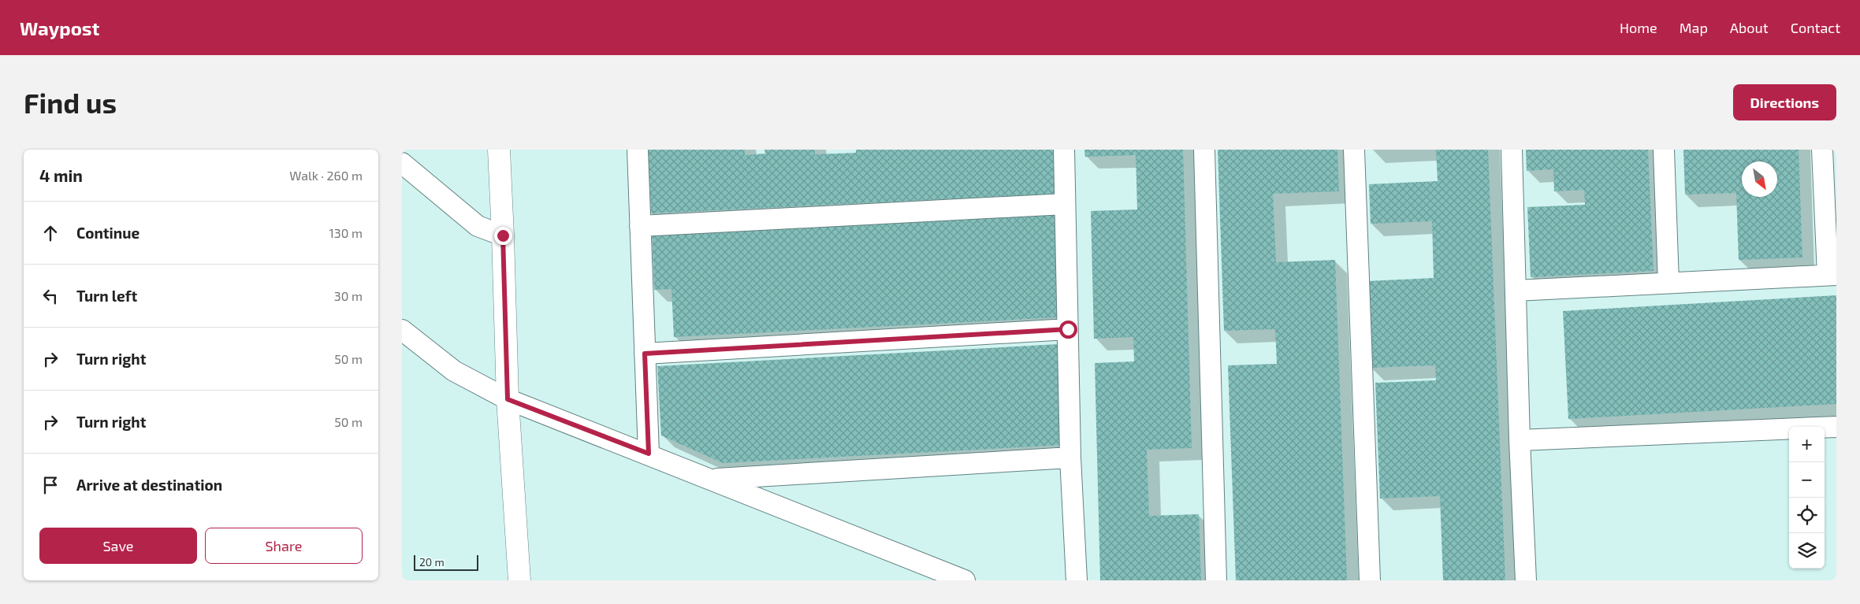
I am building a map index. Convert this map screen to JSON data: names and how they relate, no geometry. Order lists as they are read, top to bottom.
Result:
{
  "scale_bar": "20 m",
  "north": "bottom right",
  "page": {
    "header": "Waypost",
    "nav": [
      "Home",
      "Map",
      "About",
      "Contact"
    ],
    "buttons": [
      "Directions",
      ["Save", "Share"]
    ],
    "title": "Find us",
    "heading": ["4 min", "Walk · 260 m"],
    "list": [
      ["Continue", "130 m"],
      ["Turn left", "30 m"],
      ["Turn right", "50 m"],
      ["Turn right", "50 m"],
      "Arrive at destination"
    ],
    "map_buttons": ["+", "−"],
    "scale": "20 m"
  }
}
